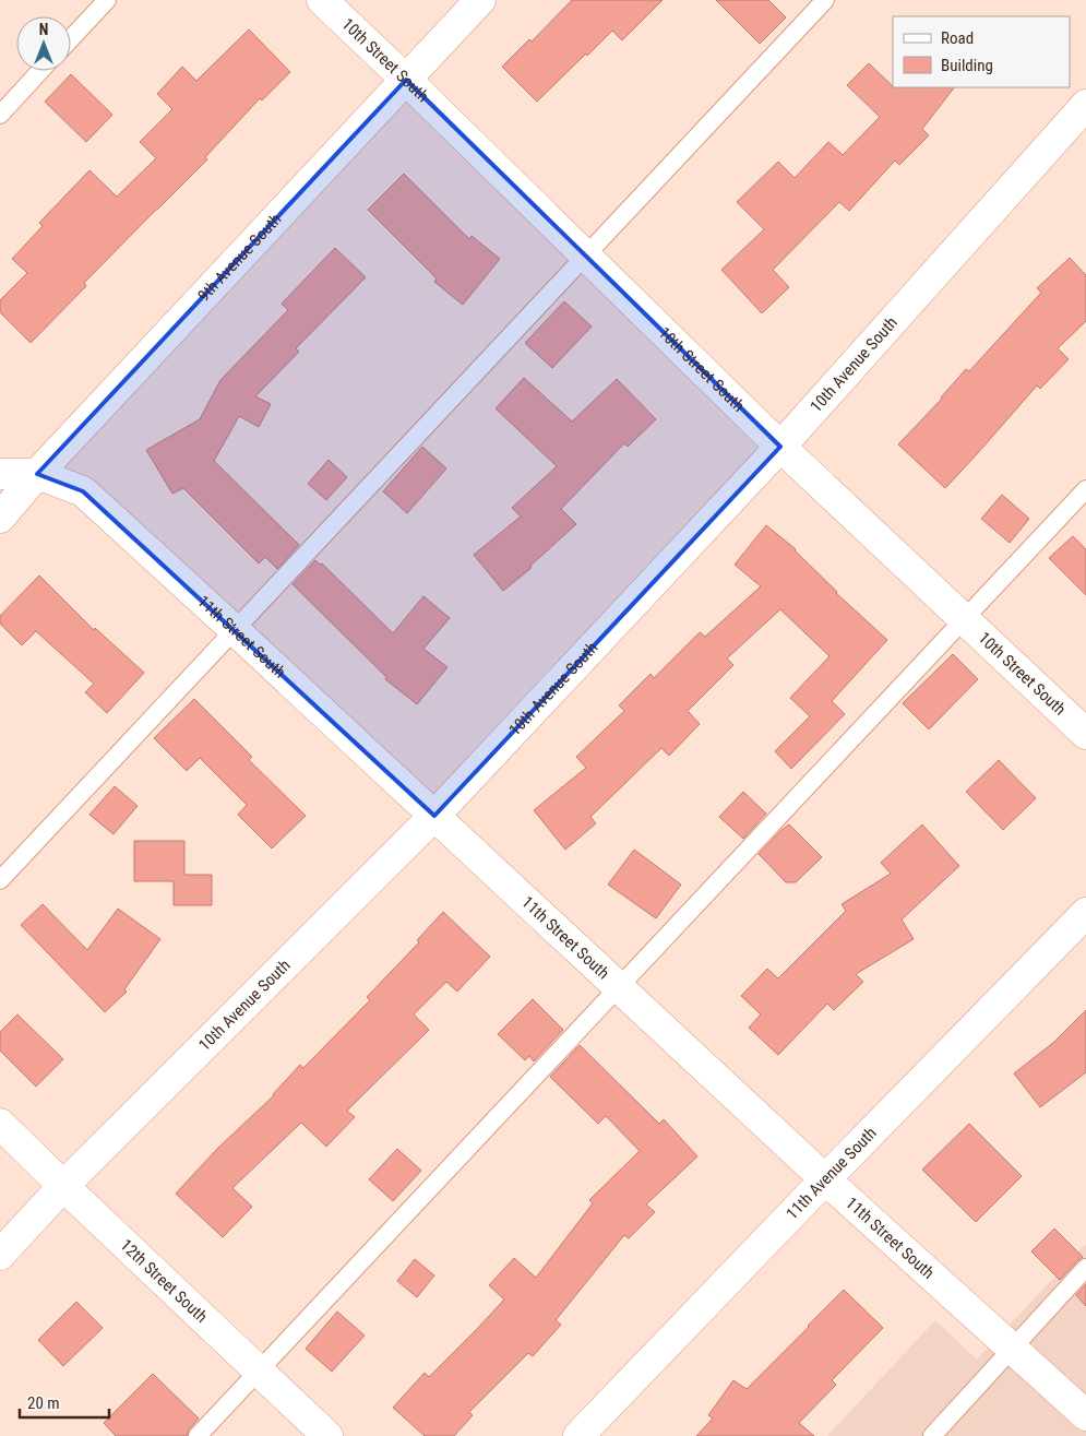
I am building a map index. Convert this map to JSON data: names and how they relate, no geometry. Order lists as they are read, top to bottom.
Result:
{
  "streets": {
    "street": [
      "10th Street South",
      "9th Avenue South",
      "10th Avenue South",
      "11th Street South",
      "11th Avenue South",
      "12th Street South"
    ]
  },
  "crossings": [
    ["10th Street South", "9th Avenue South"],
    ["10th Street South", "10th Avenue South"],
    ["9th Avenue South", "11th Street South"],
    ["10th Avenue South", "11th Street South"],
    ["10th Avenue South", "12th Street South"],
    ["11th Street South", "11th Avenue South"]
  ],
  "legend": ["Road", "Building"],
  "scale_bar": "20 m",
  "north": "top"
}
